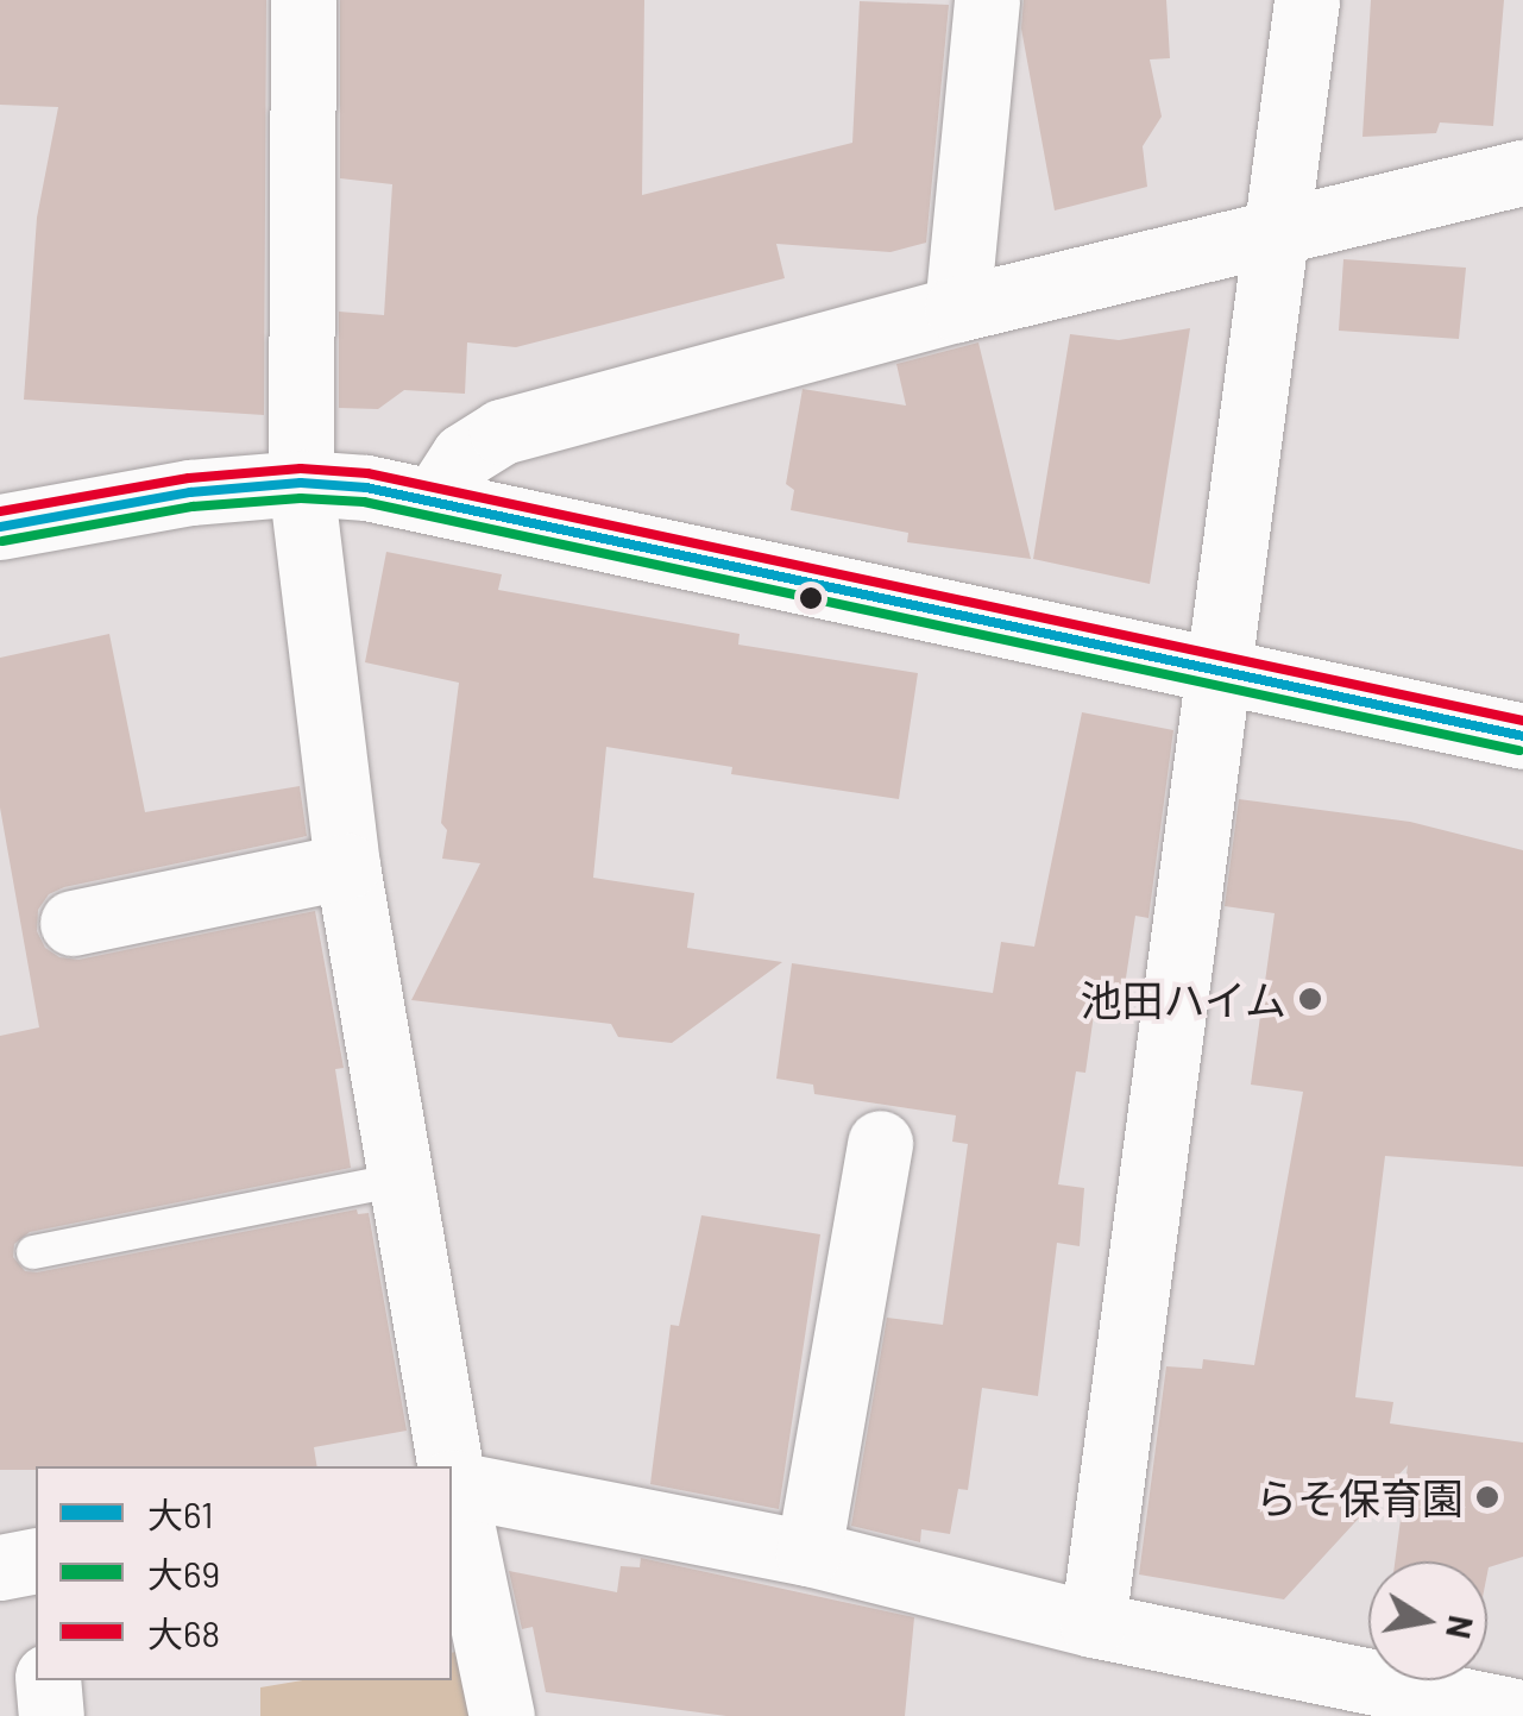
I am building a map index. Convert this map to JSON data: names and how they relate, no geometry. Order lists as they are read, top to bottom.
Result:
{
  "places": ["池田ハイム", "らそ保育園"],
  "lines": ["transit line 大68", "transit line 大61", "transit line 大69"],
  "legend": ["大61", "大69", "大68"],
  "north": "right"
}
